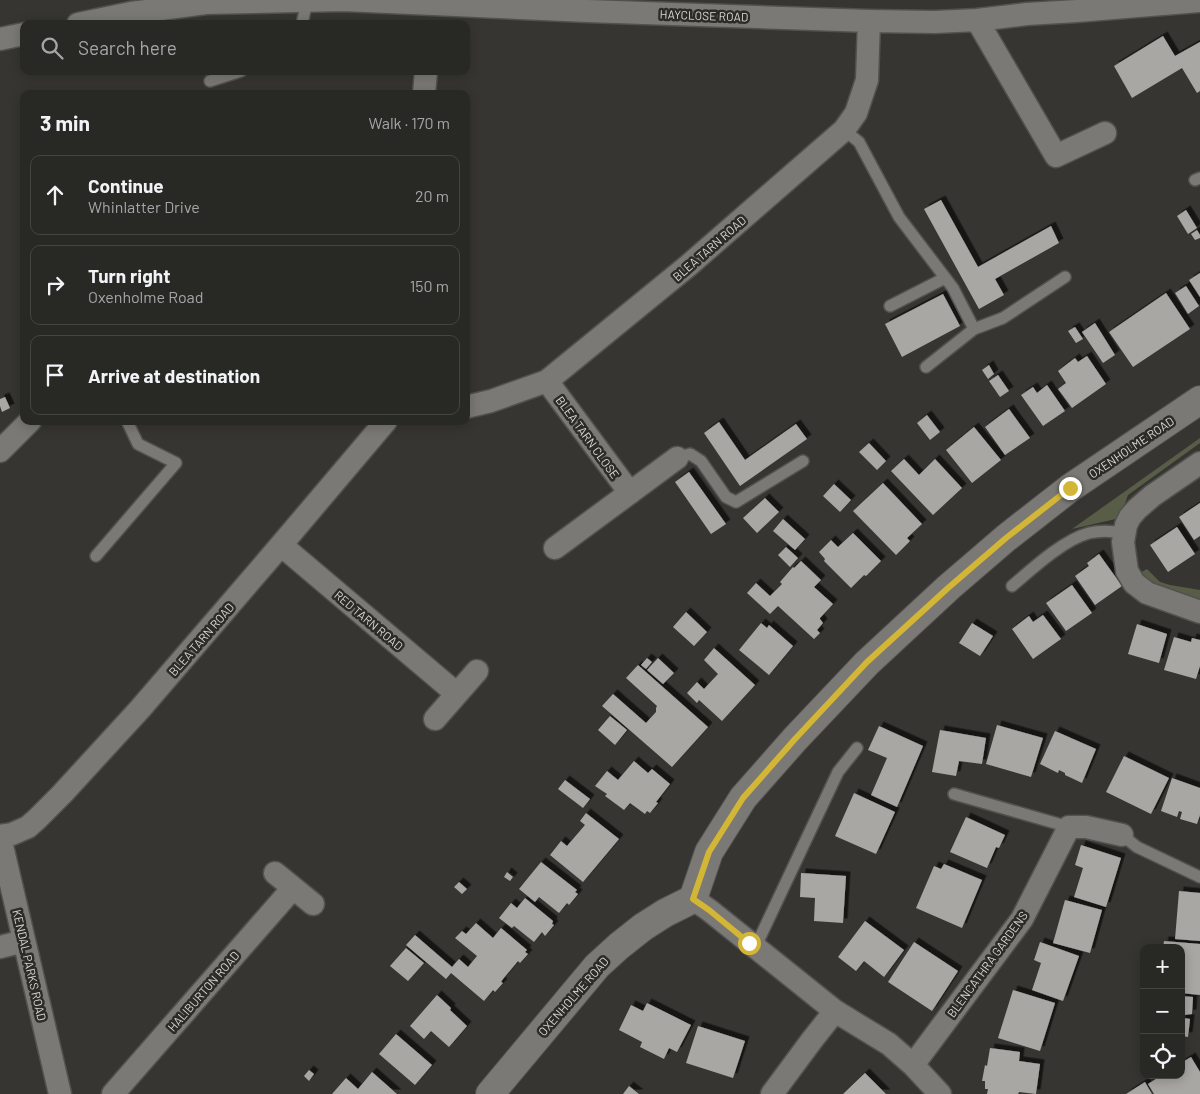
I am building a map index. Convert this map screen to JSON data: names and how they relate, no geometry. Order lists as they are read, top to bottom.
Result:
{
  "streets": {
    "main road": ["OXENHOLME ROAD"],
    "street": [
      "HAYCLOSE ROAD",
      "BLEA TARN ROAD",
      "BLEA TARN CLOSE",
      "RED TARN ROAD",
      "BLENCATHRA GARDENS",
      "KENDAL PARKS ROAD",
      "HALIBURTON ROAD"
    ]
  },
  "crossings": [
    ["HAYCLOSE ROAD", "BLEA TARN ROAD"],
    ["BLEA TARN ROAD", "BLEA TARN CLOSE"],
    ["BLEA TARN ROAD", "RED TARN ROAD"],
    ["BLEA TARN ROAD", "KENDAL PARKS ROAD"]
  ],
  "page": {
    "search": "Search here",
    "heading": ["3 min", "Walk · 170 m"],
    "list": [
      ["Continue", "Whinlatter Drive", "20 m"],
      ["Turn right", "Oxenholme Road", "150 m"],
      "Arrive at destination"
    ],
    "map_buttons": ["+", "−"]
  }
}
